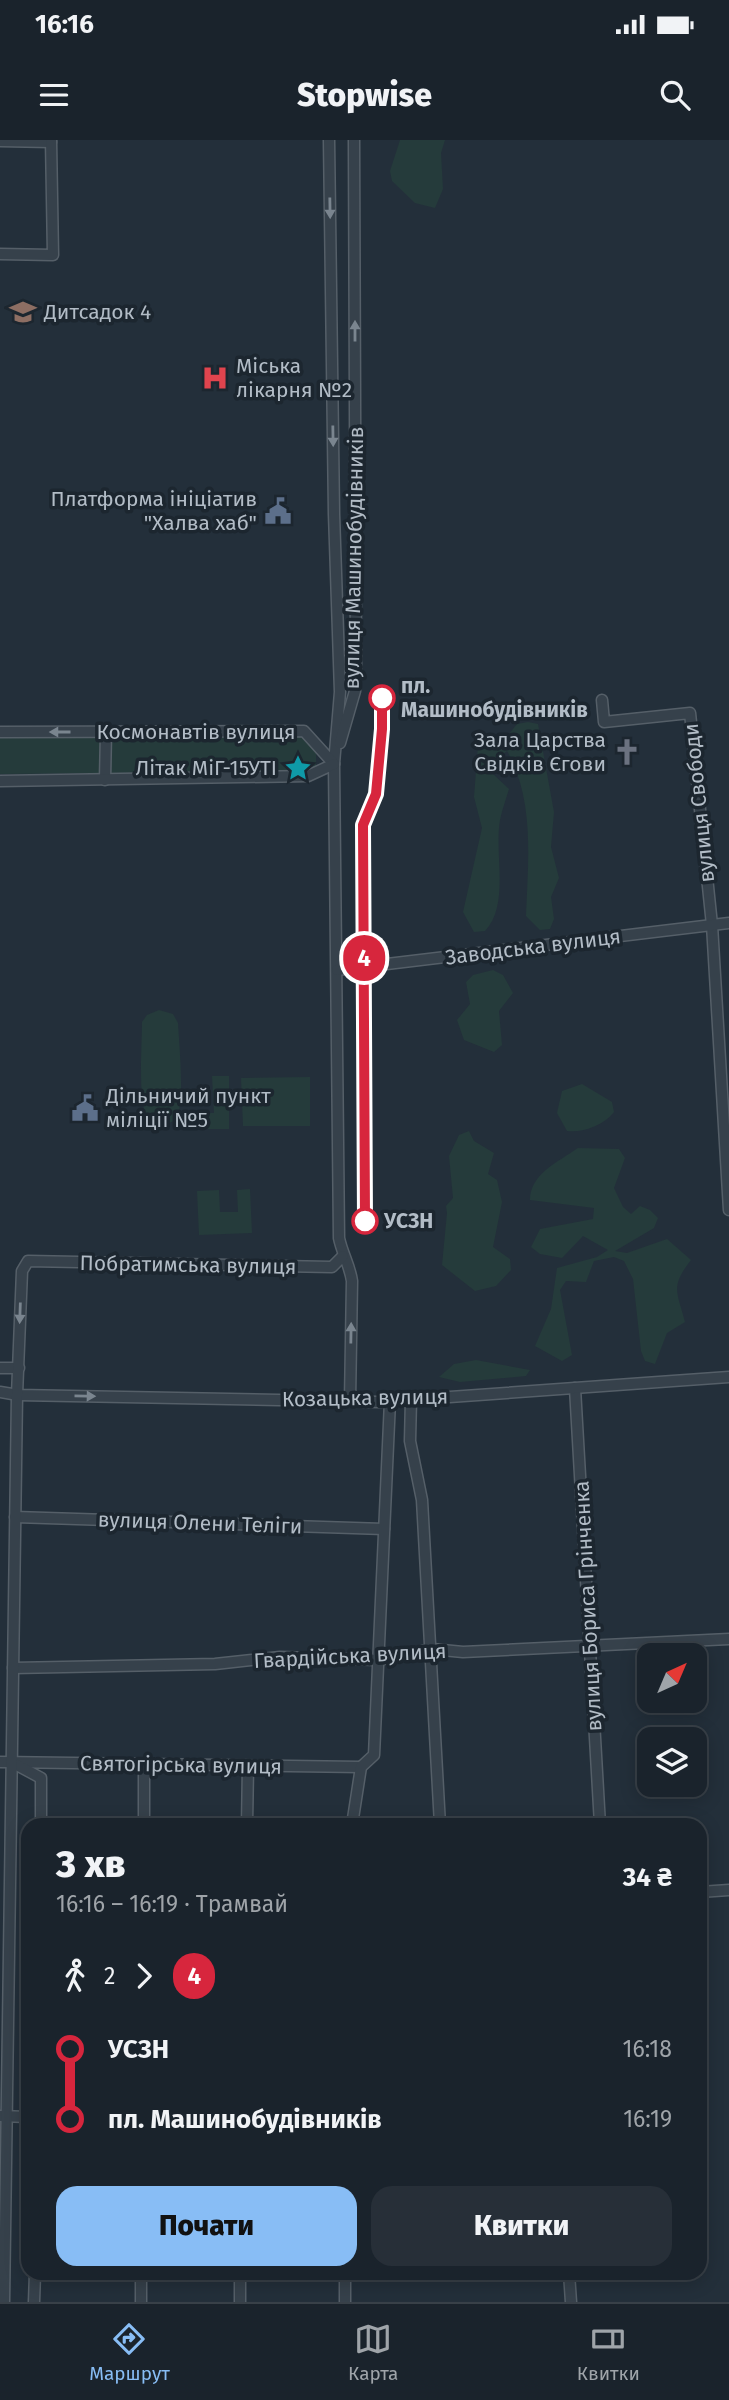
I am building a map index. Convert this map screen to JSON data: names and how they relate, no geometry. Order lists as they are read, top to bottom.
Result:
{
  "streets": {
    "street": [
      "вулиця Машинобудівників",
      "Космонавтів вулиця",
      "вулиця Свободи",
      "Заводська вулиця",
      "Побратимська вулиця",
      "Козацька вулиця",
      "вулиця Олени Теліги",
      "вулиця Бориса Грінченка",
      "Гвардійська вулиця",
      "Святогірська вулиця"
    ]
  },
  "crossings": [
    ["вулиця Машинобудівників", "Космонавтів вулиця"],
    ["вулиця Машинобудівників", "Заводська вулиця"],
    ["вулиця Машинобудівників", "Побратимська вулиця"],
    ["вулиця Машинобудівників", "Козацька вулиця"],
    ["вулиця Свободи", "Заводська вулиця"],
    ["Козацька вулиця", "вулиця Бориса Грінченка"],
    ["вулиця Бориса Грінченка", "Гвардійська вулиця"]
  ],
  "one_way": ["Побратимська вулиця", "Козацька вулиця"],
  "places": {
    "school or university": ["Дитсадок 4"],
    "hospital": ["Міська лікарня №2"],
    "public building": ["Платформа ініціатив \"Халва хаб\"", "Дільничий пункт міліції №5"],
    "other": ["пл. Машинобудівників", "УСЗН"],
    "church": ["Зала Царства Свідків Єгови"],
    "place": ["Літак МіГ-15УТІ"]
  },
  "lines": ["tram line 4"],
  "north": "top right",
  "page": {
    "status": "16:16",
    "header": "Stopwise",
    "on_map": "4",
    "heading": ["3 хв", "16:16 – 16:19 · Трамвай", "34 ₴"],
    "legs": ["2", "4"],
    "list": [
      {
        "name": "УСЗН",
        "value": "16:18"
      },
      {
        "name": "пл. Машинобудівників",
        "value": "16:19"
      }
    ],
    "buttons": ["Почати", "Квитки"],
    "tabs": ["Маршрут", "Карта", "Квитки"]
  }
}
